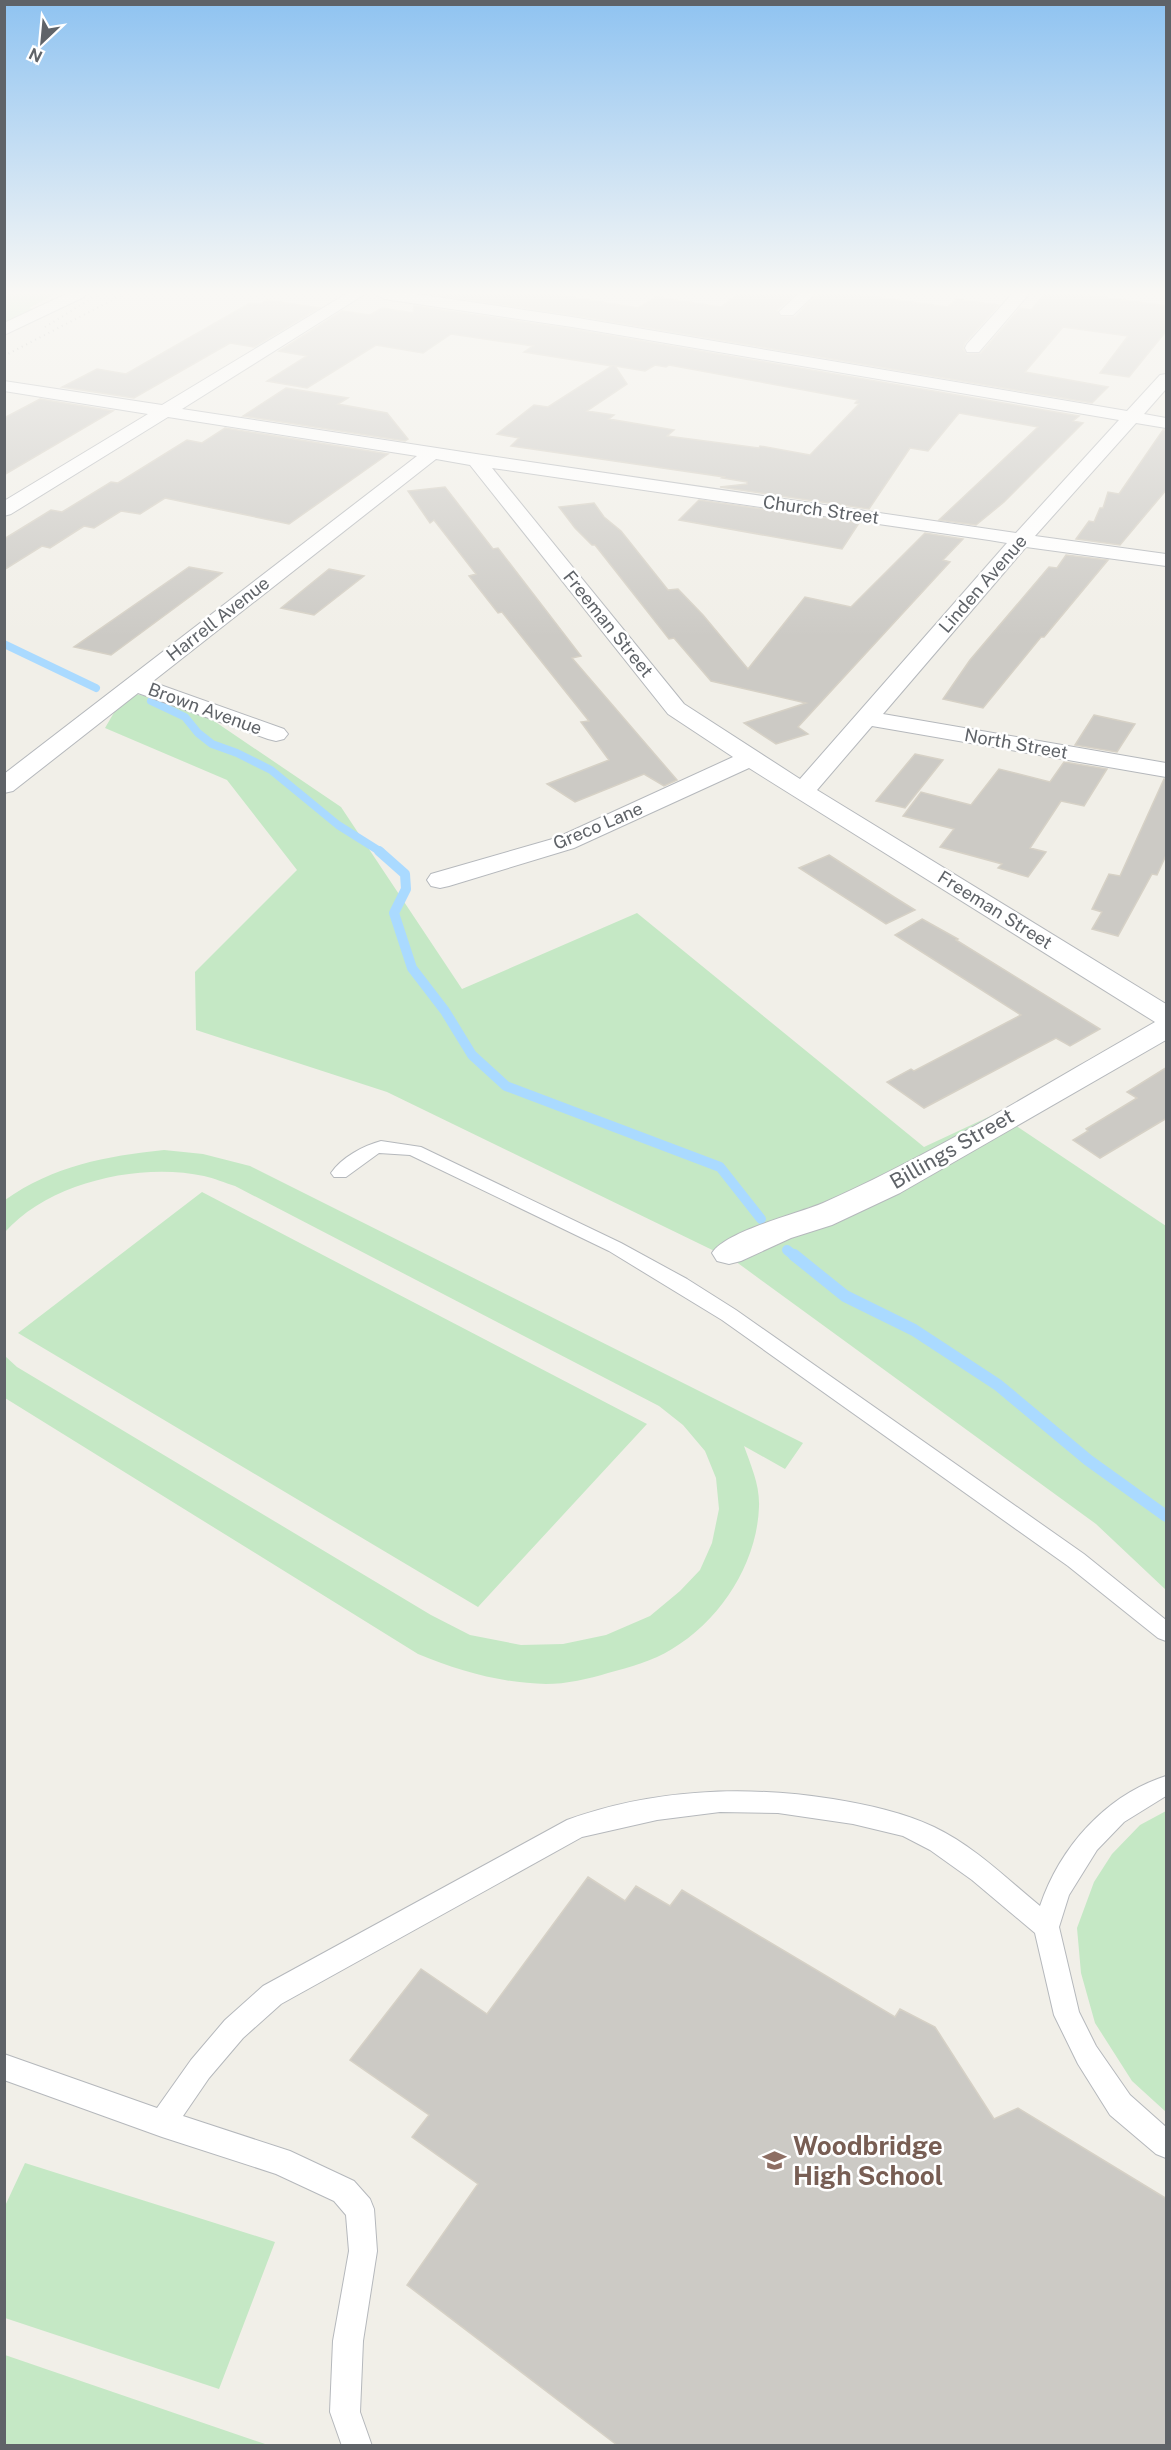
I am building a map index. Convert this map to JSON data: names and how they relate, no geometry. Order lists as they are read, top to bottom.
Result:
{
  "streets": {
    "street": [
      "Church Street",
      "Linden Avenue",
      "Harrell Avenue",
      "Freeman Street",
      "Brown Avenue",
      "North Street",
      "Greco Lane",
      "Billings Street"
    ]
  },
  "crossings": [
    ["Church Street", "Linden Avenue"],
    ["Church Street", "Freeman Street"],
    ["Linden Avenue", "Freeman Street"],
    ["Linden Avenue", "North Street"],
    ["Harrell Avenue", "Brown Avenue"],
    ["Freeman Street", "Greco Lane"]
  ],
  "places": {
    "school or university": ["Woodbridge High School"]
  },
  "north": "bottom left"
}
